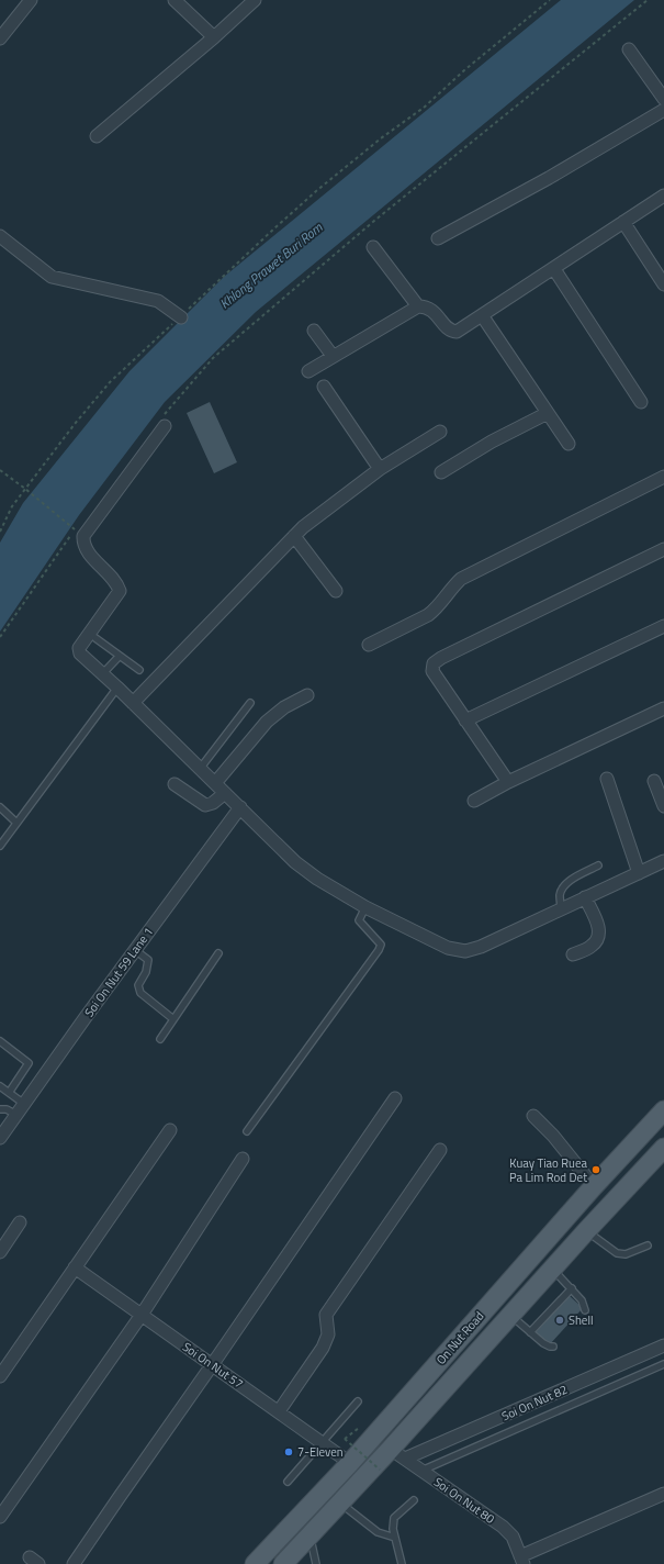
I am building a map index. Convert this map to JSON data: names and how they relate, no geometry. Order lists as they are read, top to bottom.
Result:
{
  "streets": {
    "main road": ["On Nut Road"],
    "street": [
      "Soi On Nut 59 Lane 1",
      "Soi On Nut 57",
      "Soi On Nut 82",
      "Soi On Nut 80"
    ]
  },
  "crossings": [
    ["On Nut Road", "Soi On Nut 57"],
    ["On Nut Road", "Soi On Nut 82"],
    ["On Nut Road", "Soi On Nut 80"],
    ["Soi On Nut 82", "Soi On Nut 80"]
  ],
  "water": ["Khlong Prawet Buri Rom"],
  "places": ["Kuay Tiao Ruea Pa Lim Rod Det", "Shell", "7-Eleven"]
}
